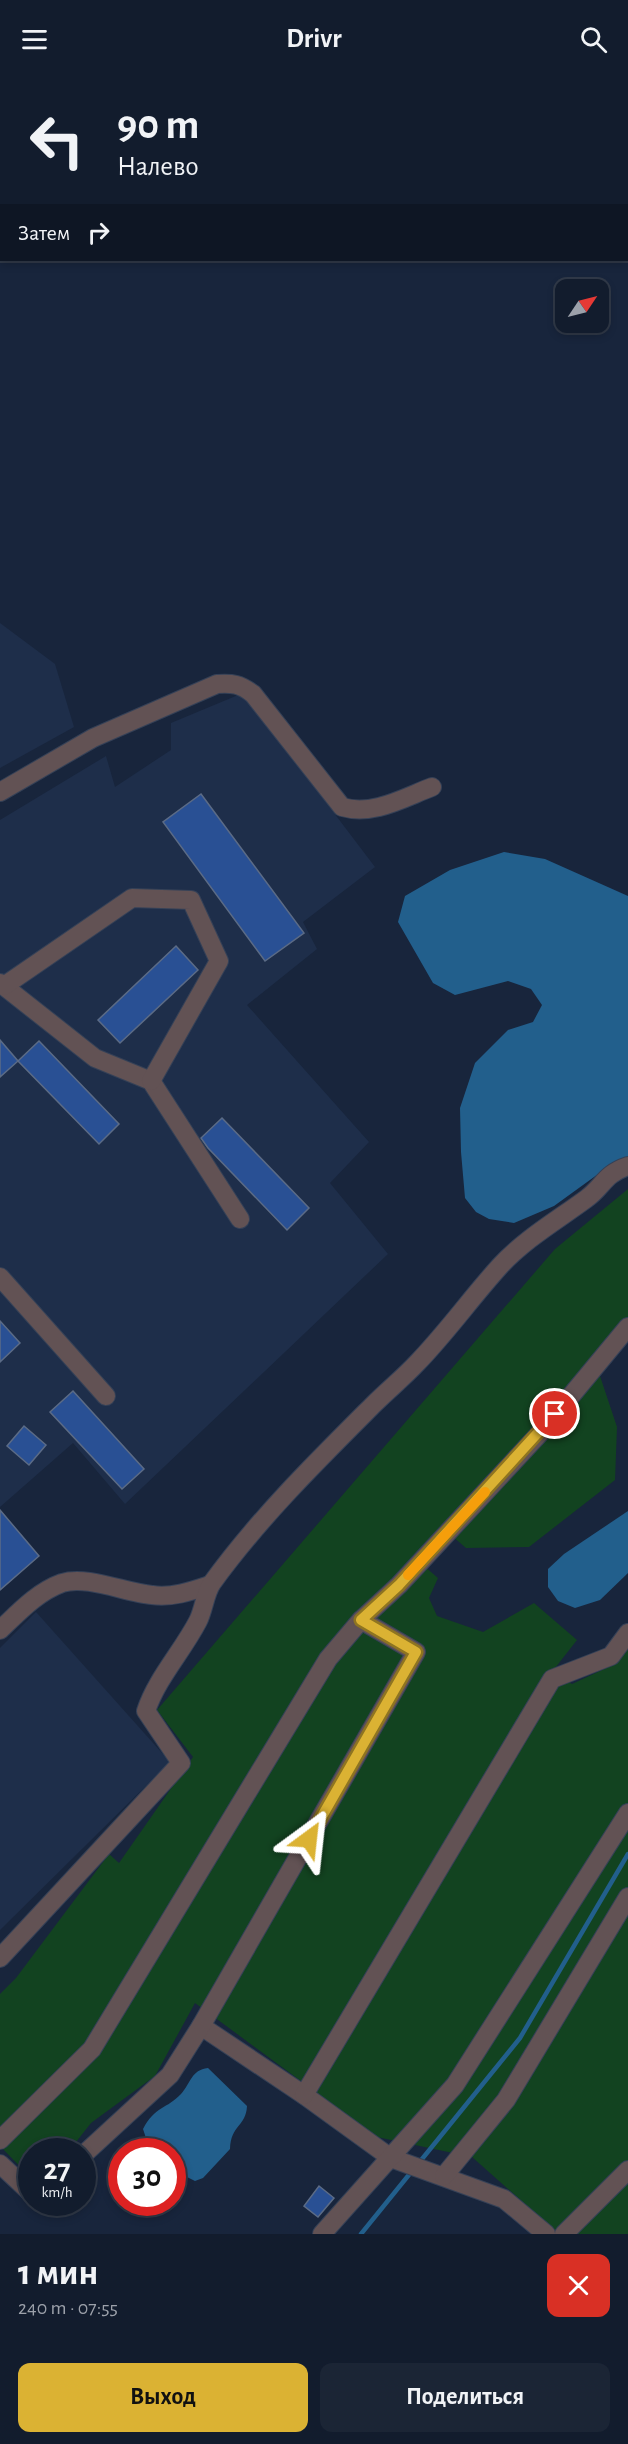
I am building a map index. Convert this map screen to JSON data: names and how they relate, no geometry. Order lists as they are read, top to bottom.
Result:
{
  "north": "top right",
  "page": {
    "header": "Drivr",
    "turn": ["90 m", "Налево"],
    "then": "Затем",
    "speed": "27 km/h",
    "limit": "30",
    "heading": ["1 мин", "240 m · 07:55"],
    "buttons": ["Выход", "Поделиться"]
  }
}
